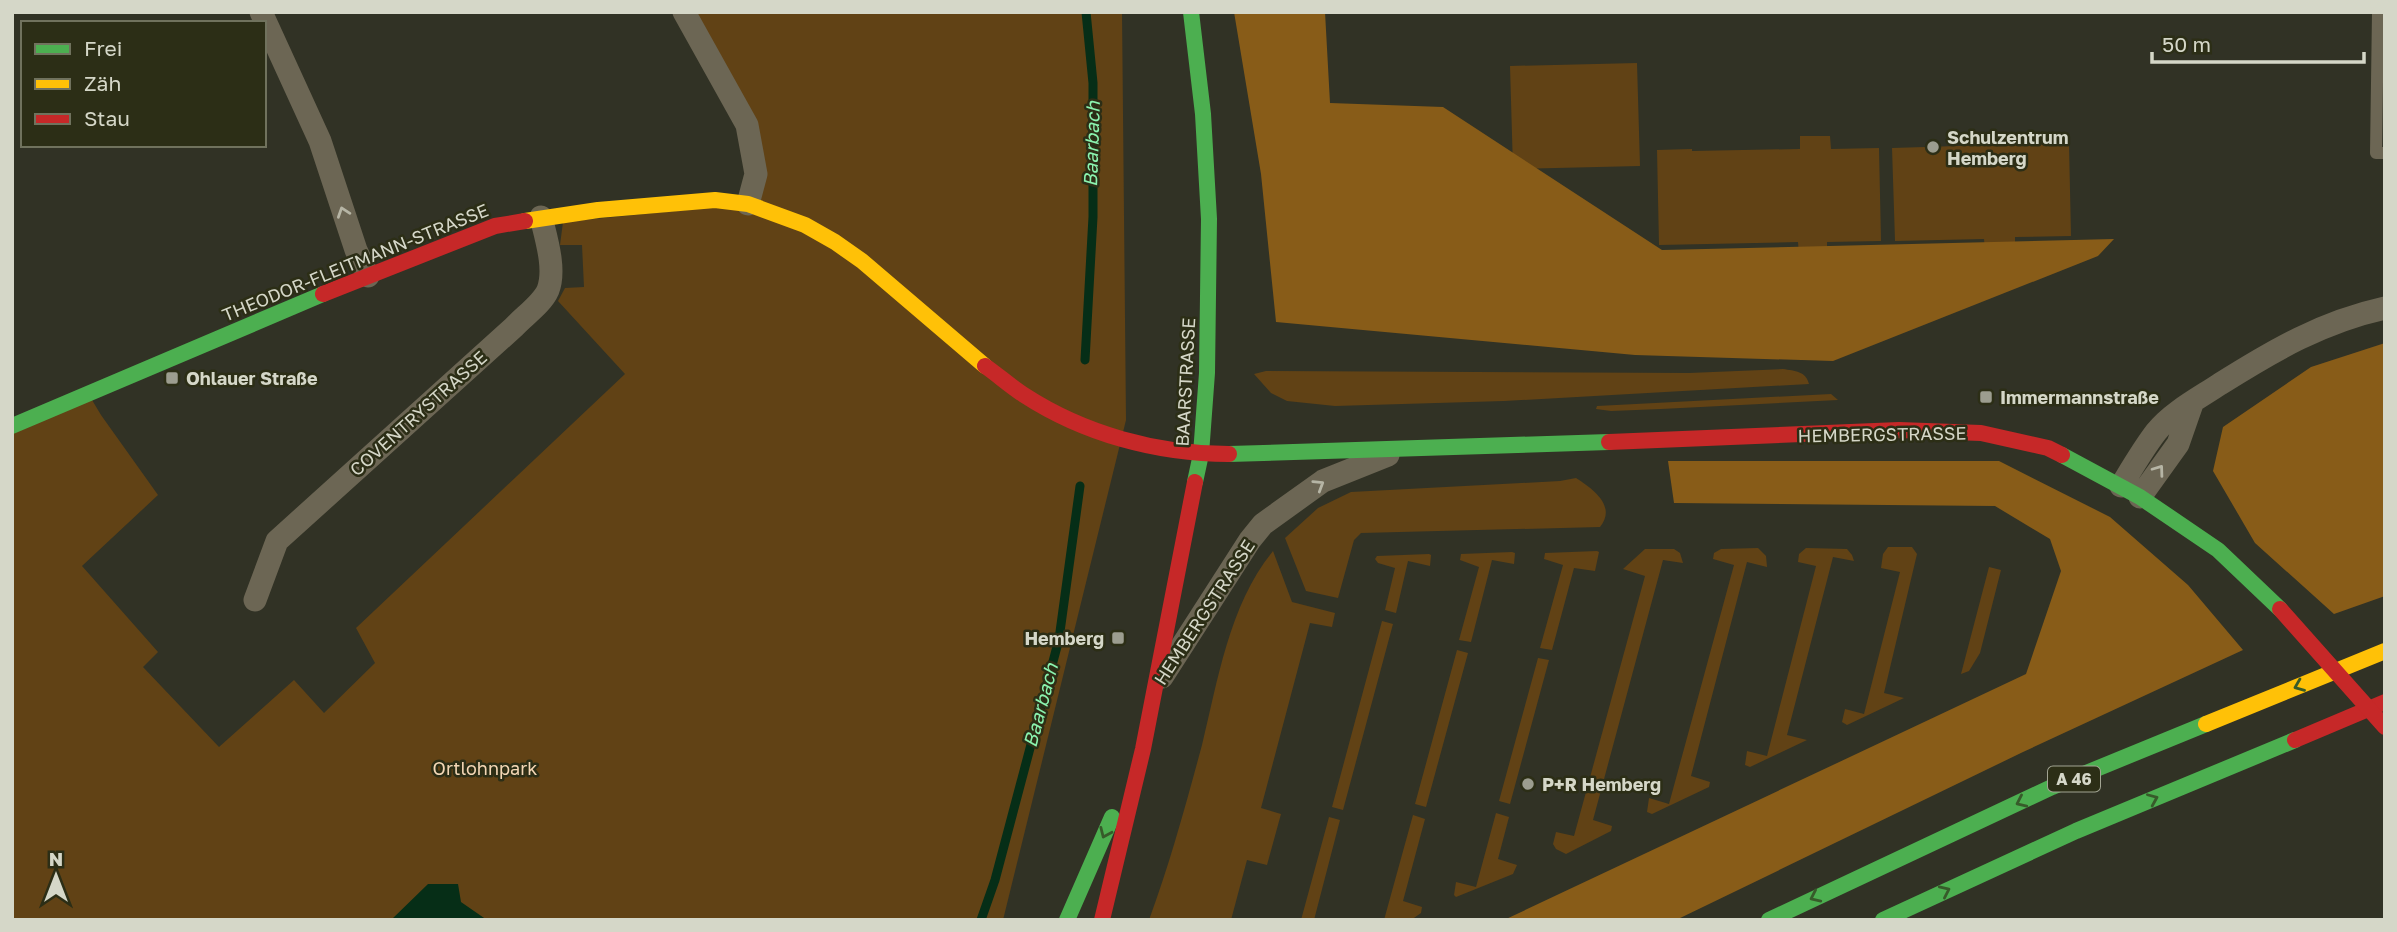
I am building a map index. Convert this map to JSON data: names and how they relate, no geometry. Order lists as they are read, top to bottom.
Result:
{
  "streets": {
    "main road": [
      "THEODOR-FLEITMANN-STRASSE",
      "BAARSTRASSE",
      "HEMBERGSTRASSE",
      "A 46"
    ],
    "street": ["COVENTRYSTRASSE"]
  },
  "crossings": [
    ["THEODOR-FLEITMANN-STRASSE", "BAARSTRASSE"],
    ["THEODOR-FLEITMANN-STRASSE", "COVENTRYSTRASSE"],
    ["THEODOR-FLEITMANN-STRASSE", "HEMBERGSTRASSE"],
    ["BAARSTRASSE", "HEMBERGSTRASSE"]
  ],
  "water": ["Baarbach"],
  "parks": ["Ortlohnpark"],
  "places": {
    "other": ["Schulzentrum Hemberg", "P+R Hemberg"],
    "transit": ["Ohlauer Straße", "Immermannstraße", "Hemberg"]
  },
  "legend": ["Frei", "Zäh", "Stau"],
  "scale_bar": "50 m",
  "north": "top"
}
